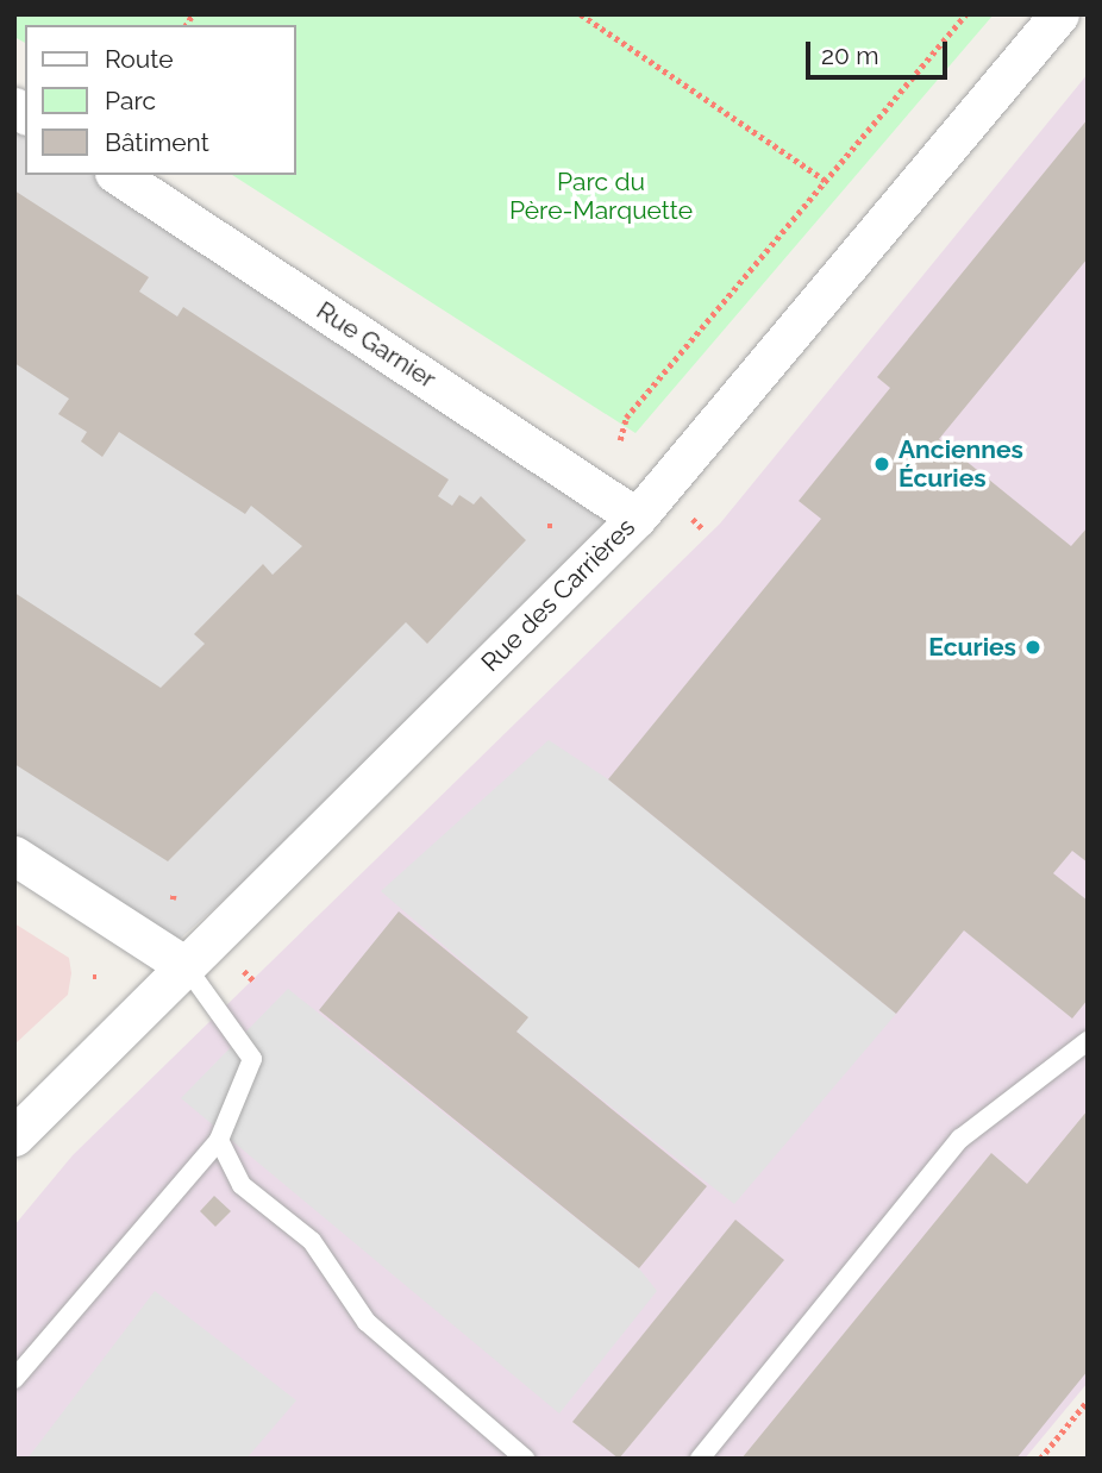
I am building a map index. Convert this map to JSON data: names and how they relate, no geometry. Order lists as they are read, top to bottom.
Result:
{
  "streets": {
    "street": ["Rue Garnier", "Rue des Carrières"]
  },
  "crossings": [
    ["Rue Garnier", "Rue des Carrières"]
  ],
  "parks": ["Parc du Père-Marquette"],
  "places": ["Anciennes Écuries", "Ecuries"],
  "legend": ["Route", "Parc", "Bâtiment"],
  "scale_bar": "20 m"
}
